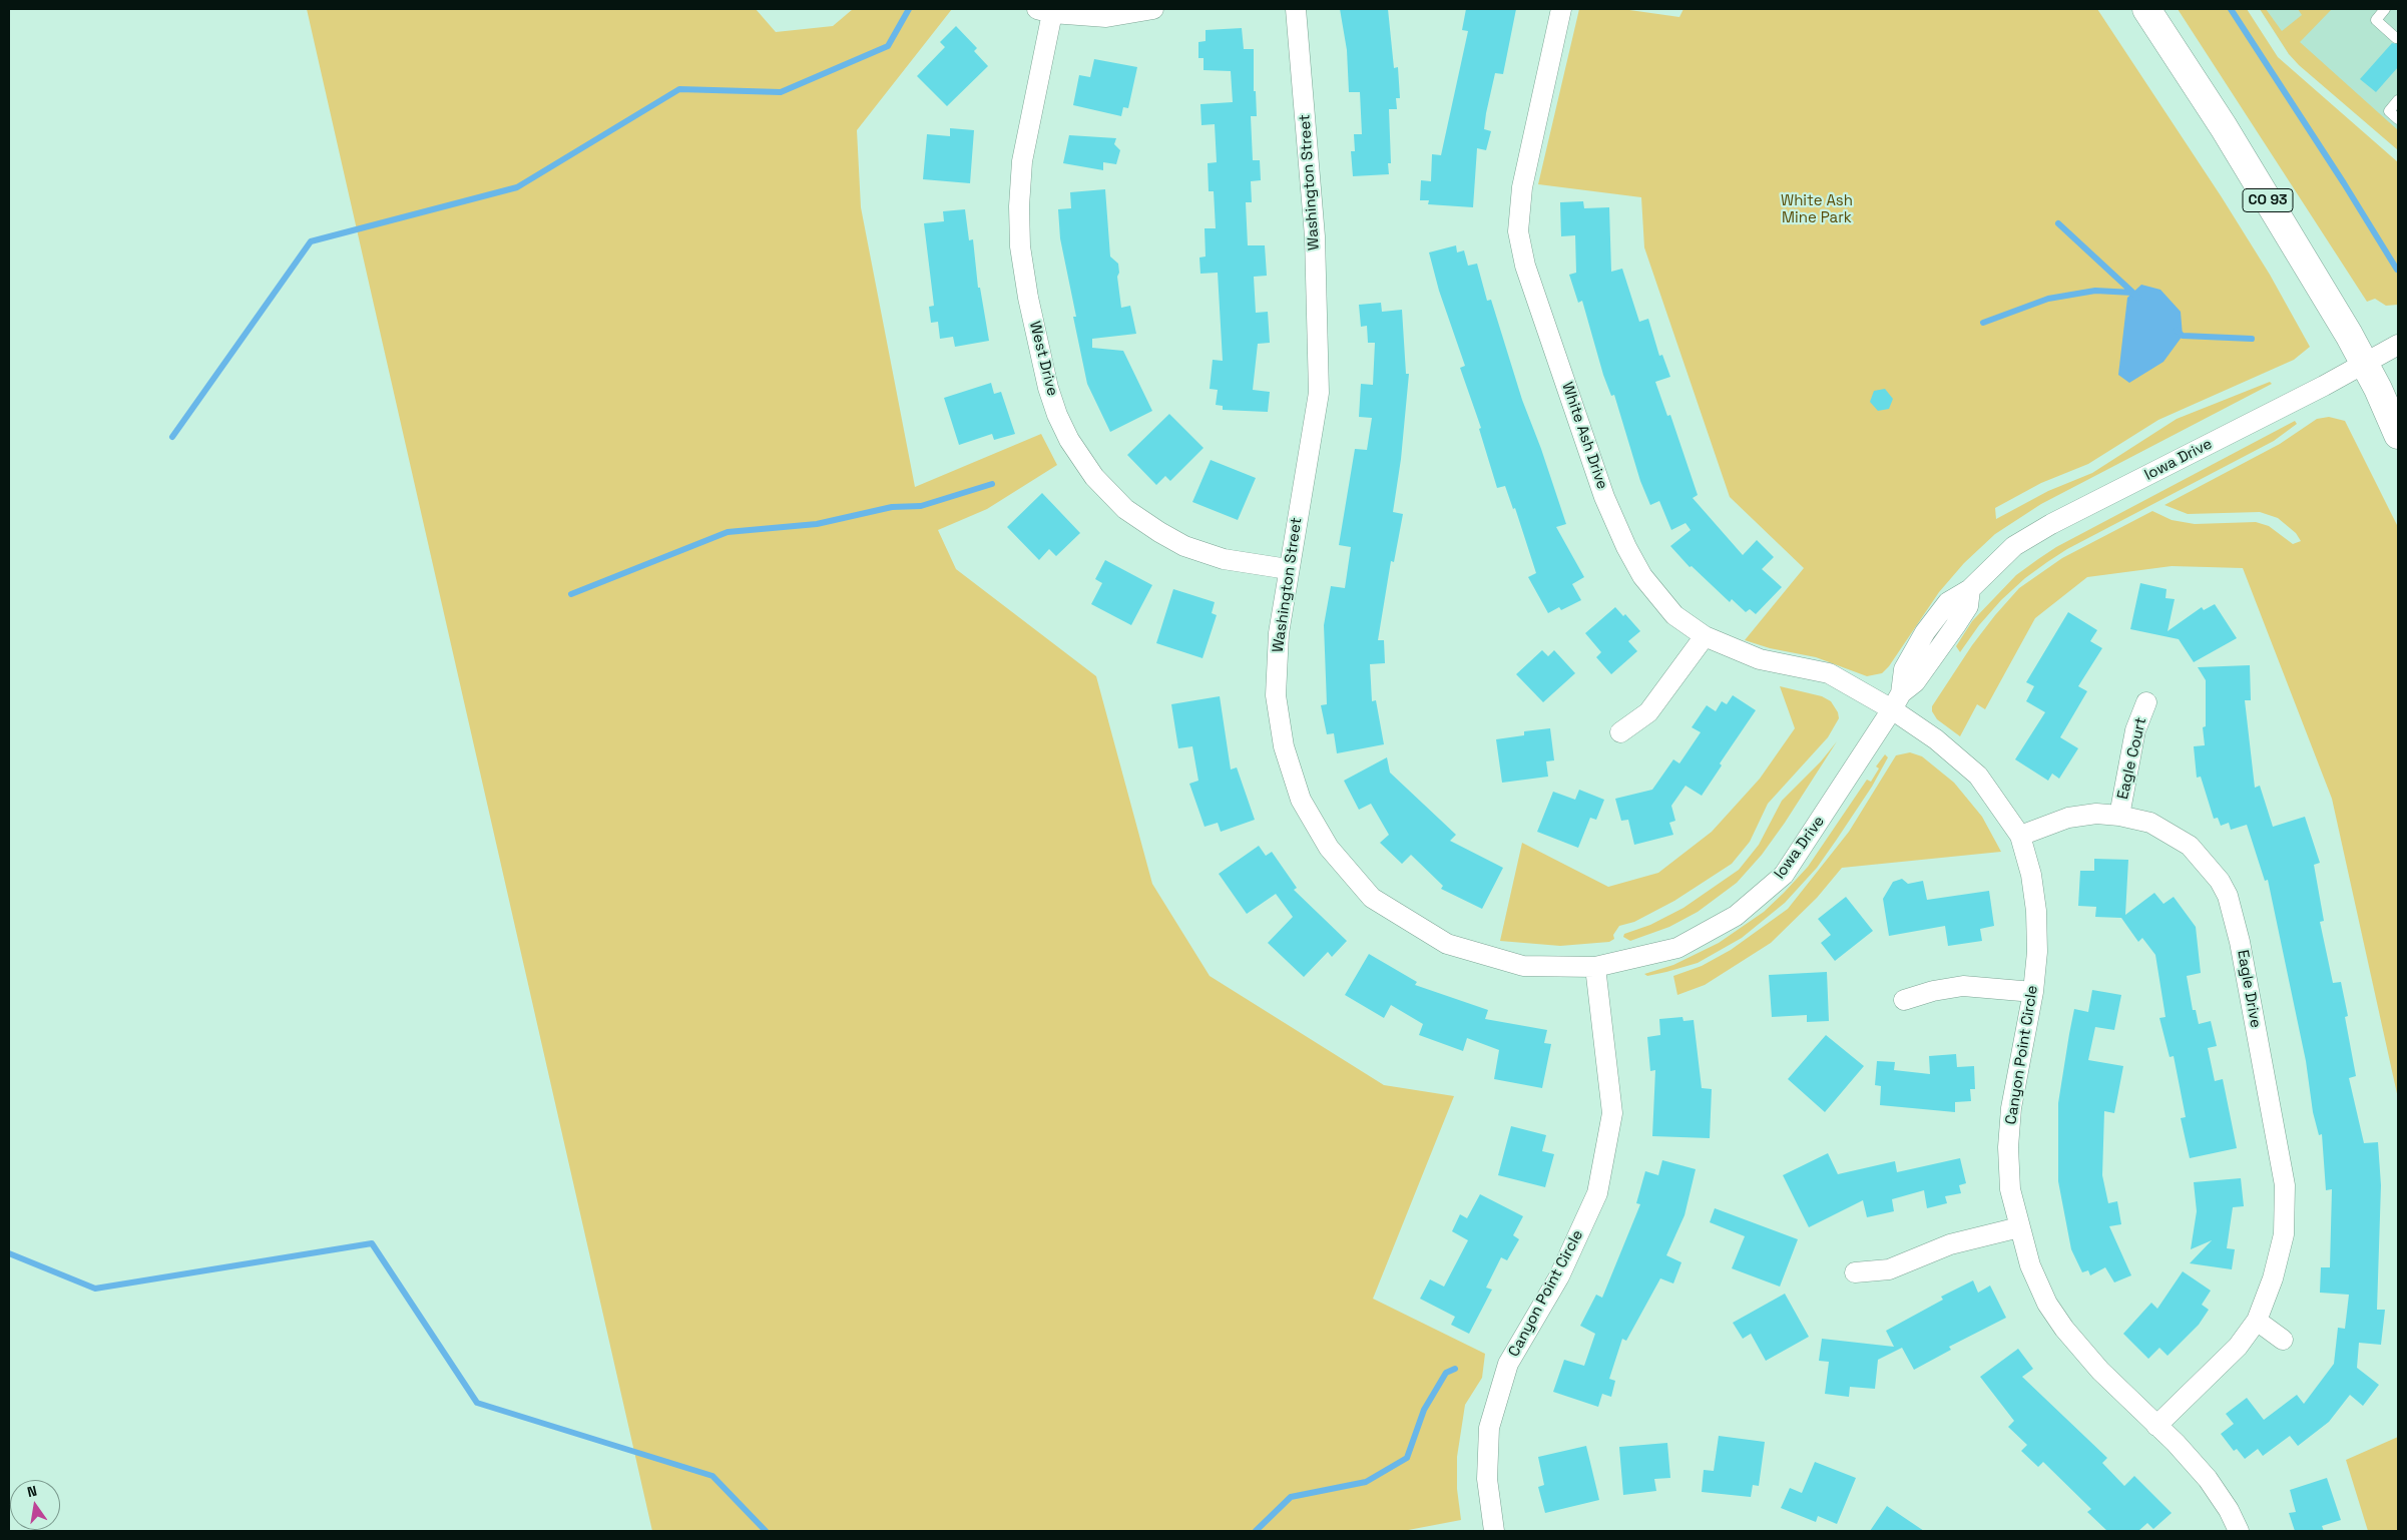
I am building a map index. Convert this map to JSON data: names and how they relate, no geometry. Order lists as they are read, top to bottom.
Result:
{
  "streets": {
    "highway": ["CO 93"],
    "street": [
      "Washington Street",
      "West Drive",
      "White Ash Drive",
      "Iowa Drive",
      "Eagle Court",
      "Eagle Drive",
      "Canyon Point Circle"
    ]
  },
  "crossings": [
    ["Washington Street", "West Drive"],
    ["Washington Street", "Iowa Drive"],
    ["Washington Street", "Canyon Point Circle"],
    ["CO 93", "Iowa Drive"],
    ["White Ash Drive", "Iowa Drive"],
    ["White Ash Drive", "Canyon Point Circle"],
    ["Iowa Drive", "Canyon Point Circle"],
    ["Eagle Court", "Eagle Drive"],
    ["Eagle Drive", "Canyon Point Circle"]
  ],
  "parks": ["White Ash Mine Park"],
  "north": "top"
}
